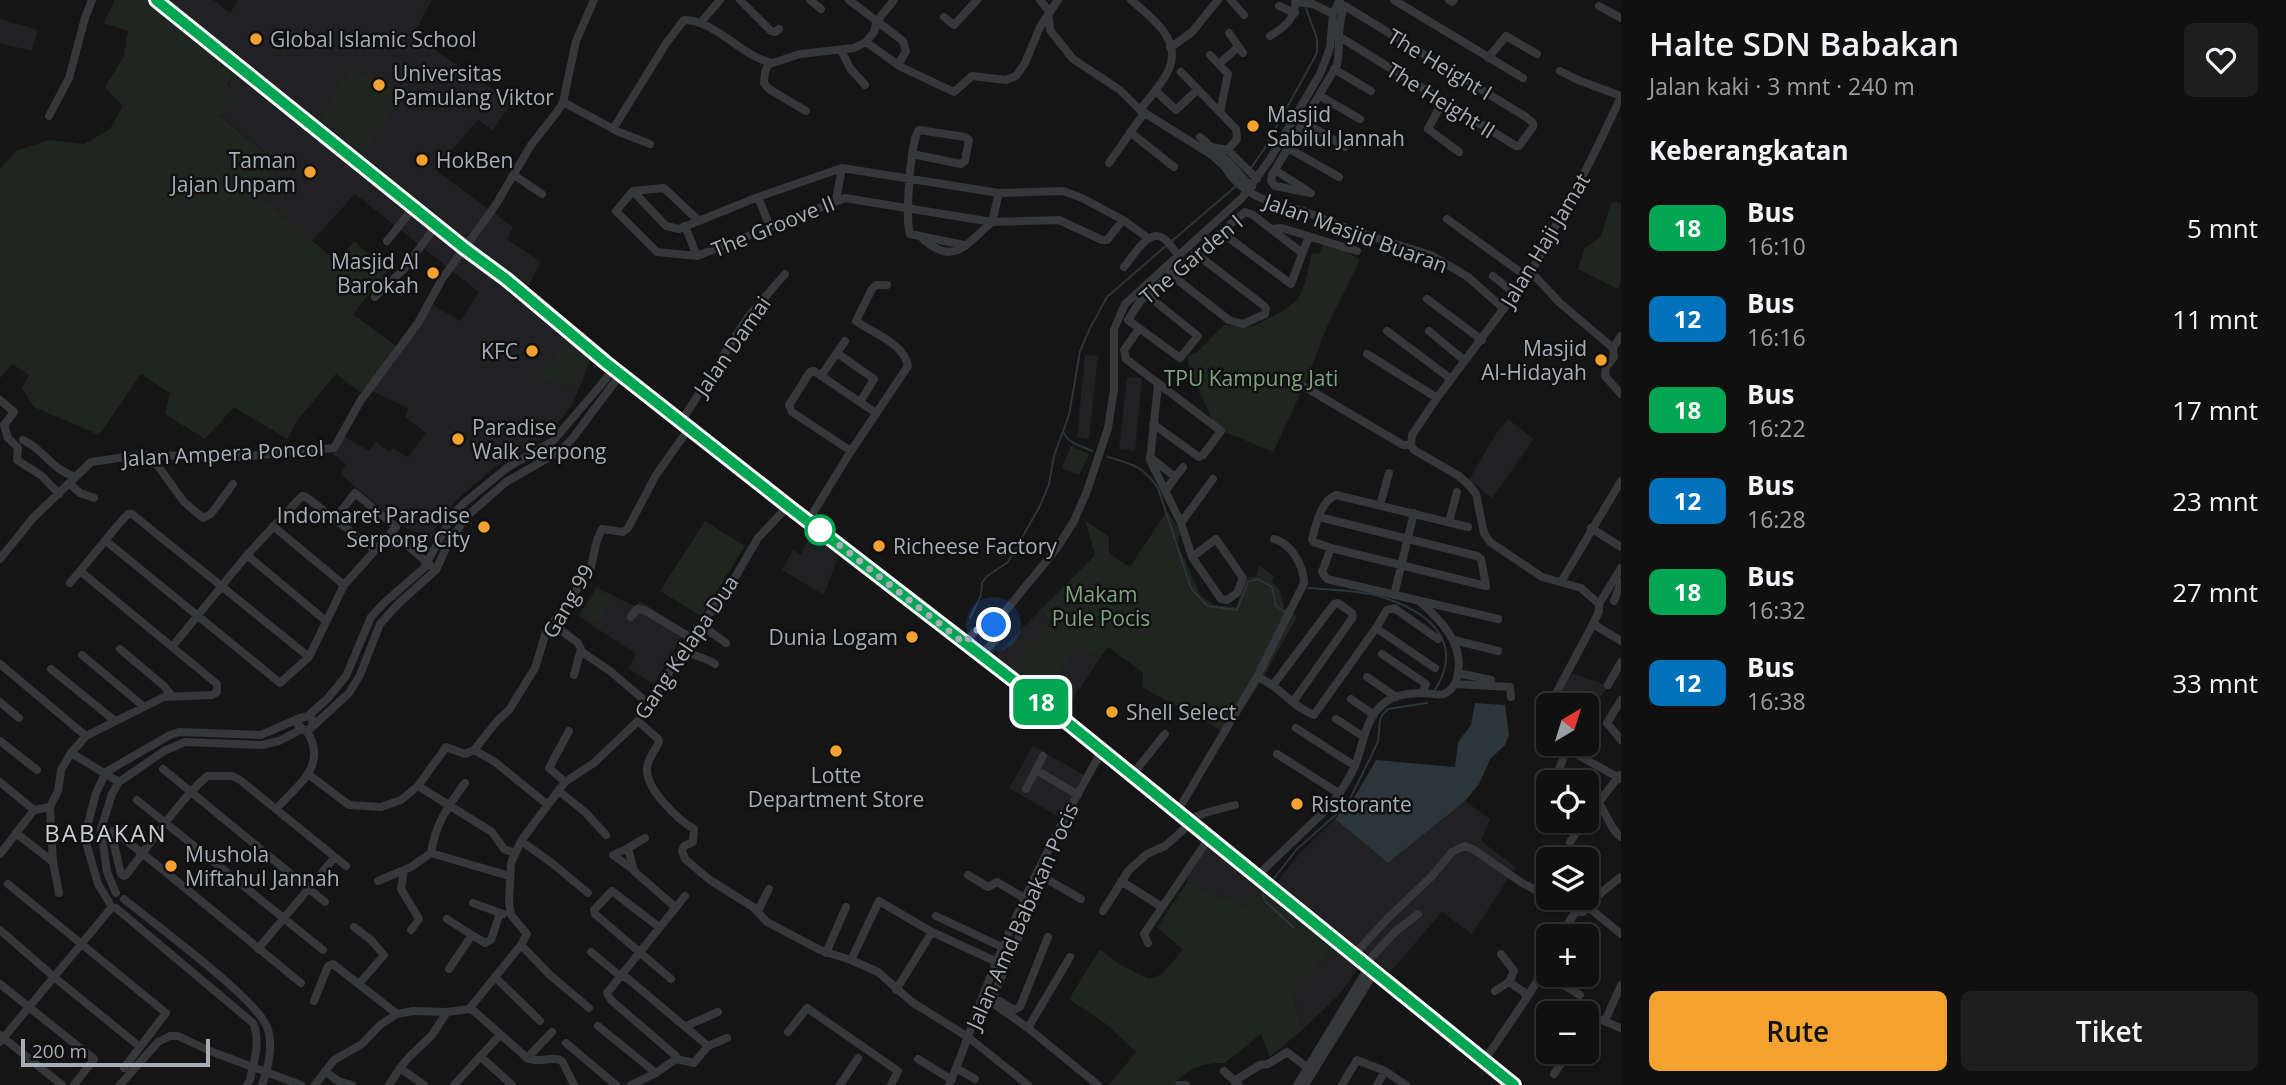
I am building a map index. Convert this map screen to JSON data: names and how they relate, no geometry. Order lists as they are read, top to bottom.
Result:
{
  "streets": {
    "street": [
      "The Height I",
      "The Height II",
      "The Groove II",
      "Jalan Masjid Buaran",
      "Jalan Haji Jamat",
      "The Garden I",
      "Jalan Damai",
      "Jalan Ampera Poncol",
      "Gang 99",
      "Gang Kelapa Dua",
      "Jalan Amd Babakan Pocis"
    ]
  },
  "crossings": [
    ["The Height I", "The Height II"],
    ["Jalan Masjid Buaran", "Jalan Haji Jamat"],
    ["Jalan Damai", "Gang 99"]
  ],
  "districts": ["BABAKAN"],
  "parks": ["TPU Kampung Jati", "Makam Pule Pocis"],
  "places": [
    "Global Islamic School",
    "Universitas Pamulang Viktor",
    "Masjid Sabilul Jannah",
    "HokBen",
    "Taman Jajan Unpam",
    "Masjid Al Barokah",
    "KFC",
    "Masjid Al-Hidayah",
    "Paradise Walk Serpong",
    "Indomaret Paradise Serpong City",
    "Richeese Factory",
    "Dunia Logam",
    "Shell Select",
    "Lotte Department Store",
    "Ristorante",
    "Mushola Miftahul Jannah"
  ],
  "lines": ["bus line 18"],
  "scale_bar": "200 m",
  "north": "top right",
  "page": {
    "on_map": "18",
    "heading": [
      ["Halte SDN Babakan", "Jalan kaki · 3 mnt · 240 m"],
      "Keberangkatan"
    ],
    "list": [
      {
        "mark": "18",
        "name": "Bus",
        "note": "16:10",
        "value": "5 mnt"
      },
      {
        "mark": "12",
        "name": "Bus",
        "note": "16:16",
        "value": "11 mnt"
      },
      {
        "mark": "18",
        "name": "Bus",
        "note": "16:22",
        "value": "17 mnt"
      },
      {
        "mark": "12",
        "name": "Bus",
        "note": "16:28",
        "value": "23 mnt"
      },
      {
        "mark": "18",
        "name": "Bus",
        "note": "16:32",
        "value": "27 mnt"
      },
      {
        "mark": "12",
        "name": "Bus",
        "note": "16:38",
        "value": "33 mnt"
      }
    ],
    "map_buttons": ["+", "−"],
    "buttons": ["Rute", "Tiket"],
    "scale": "200 m"
  }
}
